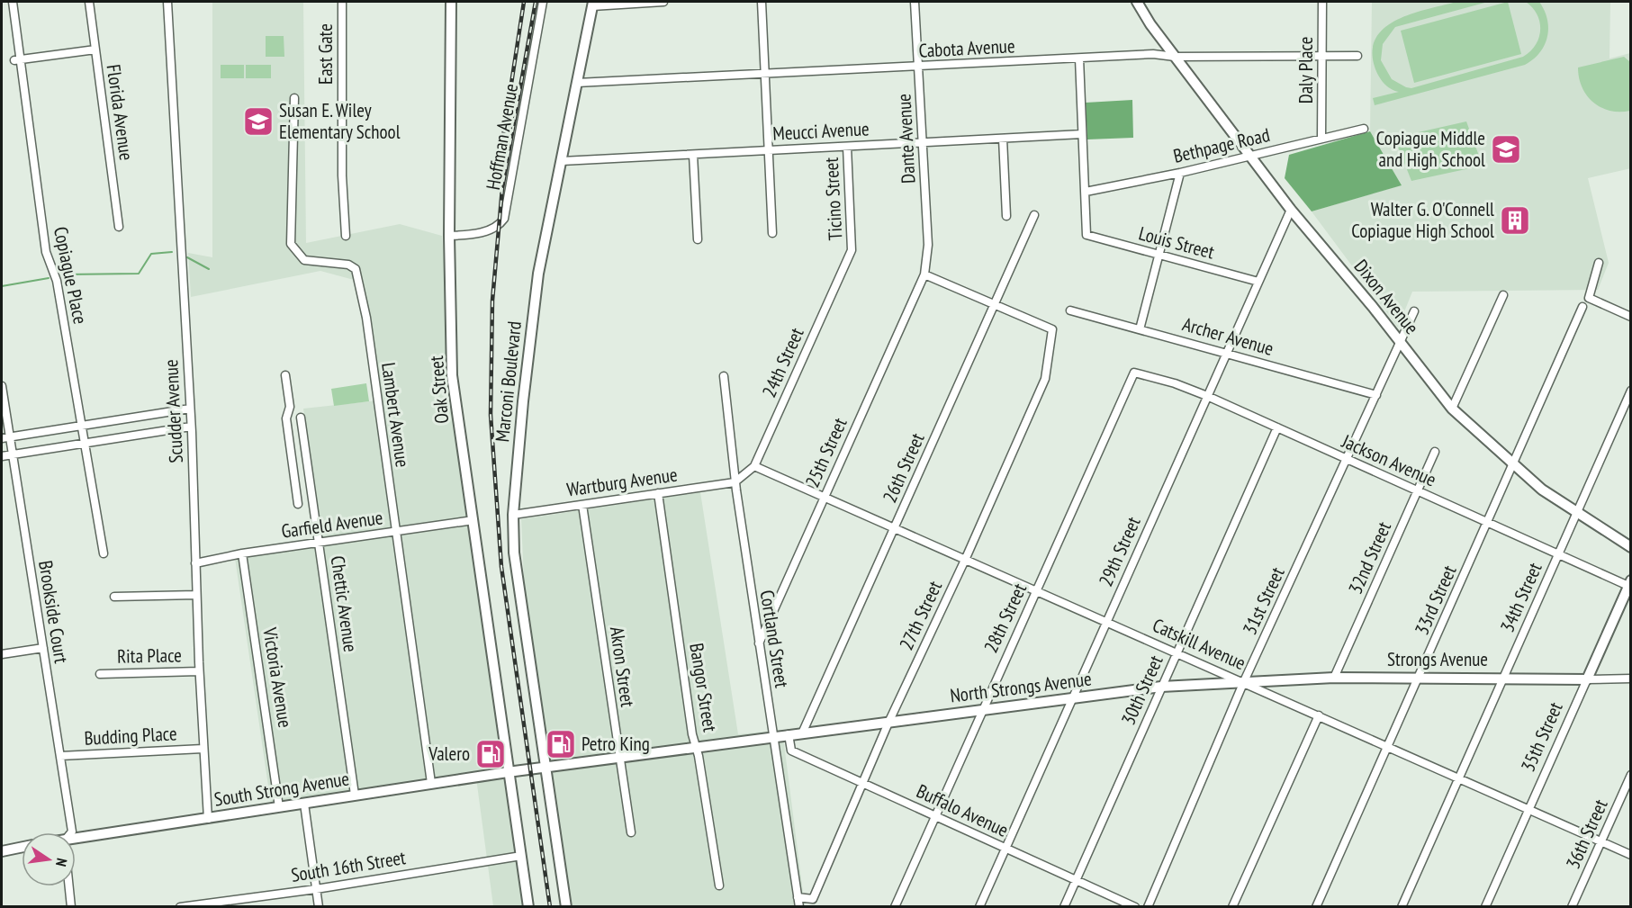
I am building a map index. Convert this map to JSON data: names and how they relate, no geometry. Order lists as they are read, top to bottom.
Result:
{
  "streets": {
    "street": [
      "Cabota Avenue",
      "East Gate",
      "Daly Place",
      "Florida Avenue",
      "Meucci Avenue",
      "Hoffman Avenue",
      "Dante Avenue",
      "Bethpage Road",
      "Ticino Street",
      "Louis Street",
      "Copiague Place",
      "Dixon Avenue",
      "Archer Avenue",
      "24th Street",
      "Marconi Boulevard",
      "Oak Street",
      "Scudder Avenue",
      "Lambert Avenue",
      "25th Street",
      "Jackson Avenue",
      "26th Street",
      "Wartburg Avenue",
      "Garfield Avenue",
      "29th Street",
      "32nd Street",
      "34th Street",
      "33rd Street",
      "31st Street",
      "Chettic Avenue",
      "Brookside Court",
      "27th Street",
      "28th Street",
      "Cortland Street",
      "Catskill Avenue",
      "Rita Place",
      "Strongs Avenue",
      "Akron Street",
      "Victoria Avenue",
      "Bangor Street",
      "North Strongs Avenue",
      "30th Street",
      "Budding Place",
      "35th Street",
      "South Strong Avenue",
      "Buffalo Avenue",
      "36th Street",
      "South 16th Street"
    ]
  },
  "crossings": [
    ["Cabota Avenue", "Daly Place"],
    ["Cabota Avenue", "Dante Avenue"],
    ["Cabota Avenue", "Dixon Avenue"],
    ["Cabota Avenue", "Marconi Boulevard"],
    ["Daly Place", "Bethpage Road"],
    ["Meucci Avenue", "Dante Avenue"],
    ["Meucci Avenue", "Ticino Street"],
    ["Meucci Avenue", "Marconi Boulevard"],
    ["Hoffman Avenue", "Oak Street"],
    ["Dante Avenue", "25th Street"],
    ["Bethpage Road", "Louis Street"],
    ["Bethpage Road", "Dixon Avenue"],
    ["Ticino Street", "24th Street"],
    ["Louis Street", "29th Street"],
    ["Dixon Avenue", "29th Street"],
    ["Dixon Avenue", "34th Street"],
    ["Dixon Avenue", "33rd Street"],
    ["Dixon Avenue", "31st Street"],
    ["Archer Avenue", "29th Street"],
    ["Archer Avenue", "31st Street"],
    ["24th Street", "Wartburg Avenue"],
    ["24th Street", "Cortland Street"],
    ["24th Street", "Catskill Avenue"],
    ["Marconi Boulevard", "Wartburg Avenue"],
    ["Marconi Boulevard", "South Strong Avenue"],
    ["Oak Street", "Garfield Avenue"],
    ["Oak Street", "South Strong Avenue"],
    ["Oak Street", "South 16th Street"],
    ["Scudder Avenue", "Garfield Avenue"],
    ["Scudder Avenue", "Rita Place"],
    ["Scudder Avenue", "Budding Place"],
    ["Scudder Avenue", "South Strong Avenue"],
    ["Lambert Avenue", "Garfield Avenue"],
    ["Lambert Avenue", "South Strong Avenue"],
    ["25th Street", "Cortland Street"],
    ["25th Street", "Catskill Avenue"],
    ["Jackson Avenue", "29th Street"],
    ["Jackson Avenue", "32nd Street"],
    ["Jackson Avenue", "34th Street"],
    ["Jackson Avenue", "33rd Street"],
    ["Jackson Avenue", "31st Street"],
    ["Jackson Avenue", "28th Street"],
    ["Jackson Avenue", "30th Street"],
    ["Jackson Avenue", "35th Street"],
    ["26th Street", "27th Street"],
    ["26th Street", "Catskill Avenue"],
    ["26th Street", "North Strongs Avenue"],
    ["Wartburg Avenue", "Cortland Street"],
    ["Wartburg Avenue", "Akron Street"],
    ["Wartburg Avenue", "Bangor Street"],
    ["Garfield Avenue", "Chettic Avenue"],
    ["Garfield Avenue", "Victoria Avenue"],
    ["29th Street", "Catskill Avenue"],
    ["29th Street", "North Strongs Avenue"],
    ["29th Street", "Buffalo Avenue"],
    ["32nd Street", "Strongs Avenue"],
    ["34th Street", "Catskill Avenue"],
    ["34th Street", "Strongs Avenue"],
    ["33rd Street", "Catskill Avenue"],
    ["33rd Street", "Strongs Avenue"],
    ["31st Street", "Catskill Avenue"],
    ["31st Street", "Strongs Avenue"],
    ["31st Street", "North Strongs Avenue"],
    ["Chettic Avenue", "South Strong Avenue"],
    ["Brookside Court", "Budding Place"],
    ["27th Street", "Cortland Street"],
    ["27th Street", "Catskill Avenue"],
    ["27th Street", "North Strongs Avenue"],
    ["27th Street", "Buffalo Avenue"],
    ["28th Street", "Catskill Avenue"],
    ["28th Street", "North Strongs Avenue"],
    ["28th Street", "Buffalo Avenue"],
    ["Cortland Street", "North Strongs Avenue"],
    ["Catskill Avenue", "Strongs Avenue"],
    ["Catskill Avenue", "North Strongs Avenue"],
    ["Catskill Avenue", "30th Street"],
    ["Catskill Avenue", "35th Street"],
    ["Catskill Avenue", "36th Street"],
    ["Strongs Avenue", "North Strongs Avenue"],
    ["Strongs Avenue", "35th Street"],
    ["Akron Street", "South Strong Avenue"],
    ["Victoria Avenue", "South Strong Avenue"],
    ["Bangor Street", "North Strongs Avenue"],
    ["Bangor Street", "South Strong Avenue"],
    ["North Strongs Avenue", "30th Street"],
    ["North Strongs Avenue", "South Strong Avenue"],
    ["North Strongs Avenue", "Buffalo Avenue"],
    ["30th Street", "Buffalo Avenue"]
  ],
  "places": {
    "school or university": ["Susan E. Wiley Elementary School", "Copiague Middle and High School"],
    "building": ["Walter G. O'Connell Copiague High School"],
    "fuel station": ["Petro King", "Valero"]
  },
  "north": "right"
}
